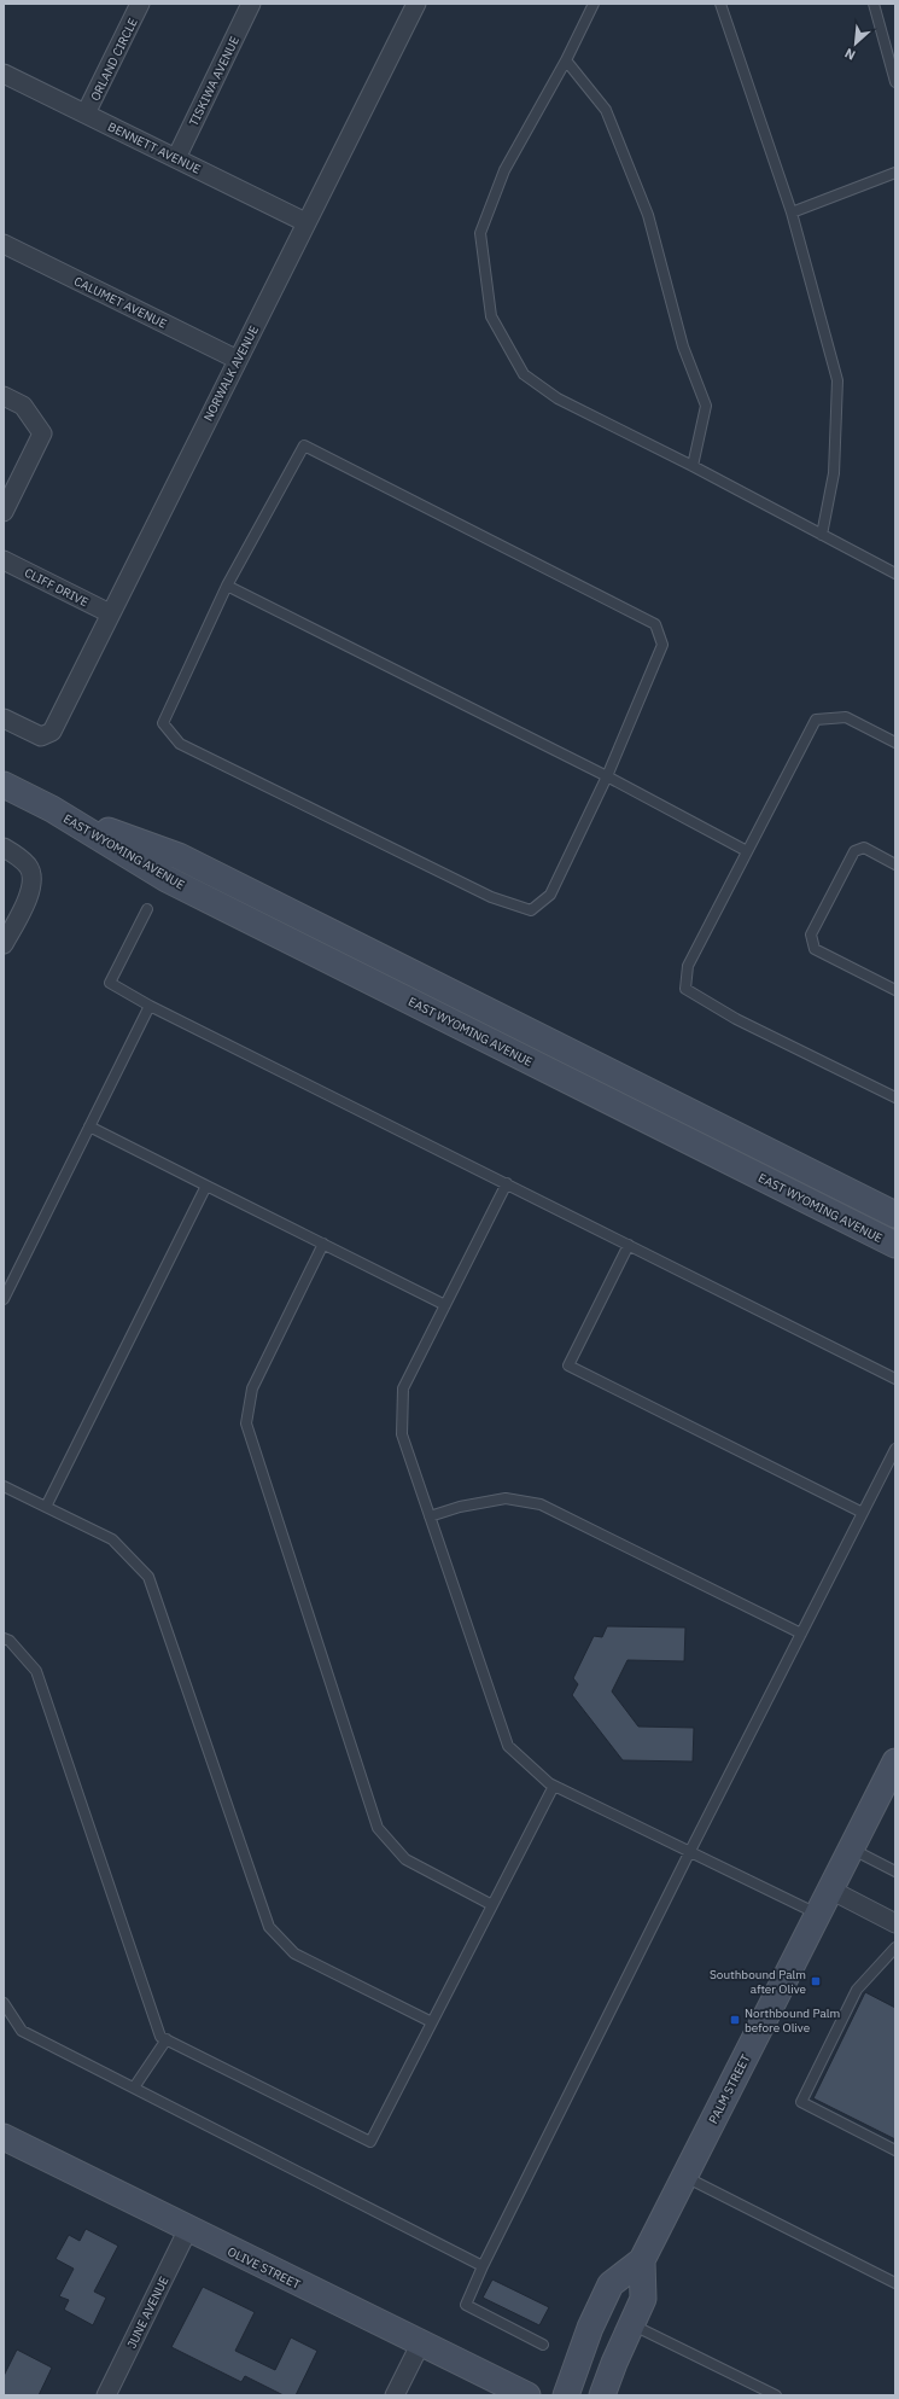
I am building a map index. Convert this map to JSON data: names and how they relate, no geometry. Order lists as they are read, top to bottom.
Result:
{
  "streets": {
    "street": [
      "ORLAND CIRCLE",
      "TISKIWA AVENUE",
      "BENNETT AVENUE",
      "CALUMET AVENUE",
      "NORWALK AVENUE",
      "CLIFF DRIVE",
      "EAST WYOMING AVENUE",
      "PALM STREET",
      "OLIVE STREET",
      "JUNE AVENUE"
    ]
  },
  "crossings": [
    ["ORLAND CIRCLE", "BENNETT AVENUE"],
    ["TISKIWA AVENUE", "BENNETT AVENUE"],
    ["BENNETT AVENUE", "NORWALK AVENUE"],
    ["CALUMET AVENUE", "NORWALK AVENUE"],
    ["NORWALK AVENUE", "CLIFF DRIVE"],
    ["OLIVE STREET", "JUNE AVENUE"]
  ],
  "places": {
    "transit": ["Southbound Palm after Olive", "Northbound Palm before Olive"]
  },
  "north": "bottom left"
}
